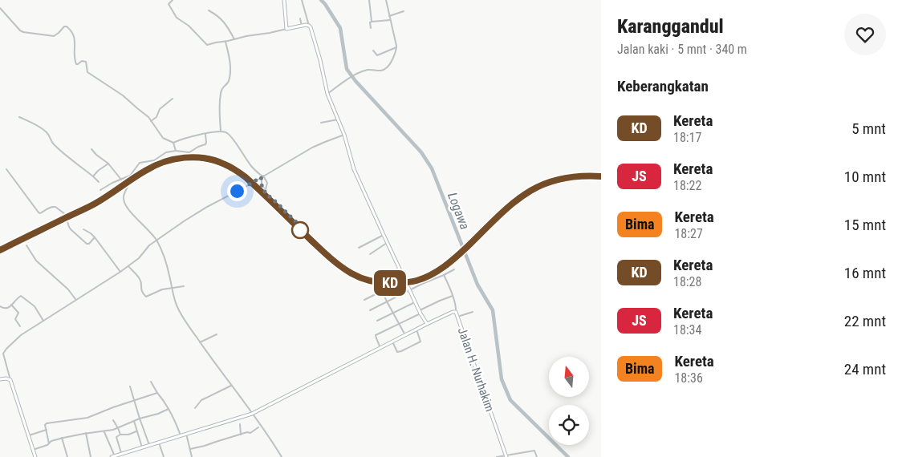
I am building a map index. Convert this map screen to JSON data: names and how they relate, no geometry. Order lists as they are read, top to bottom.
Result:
{
  "streets": {
    "main road": ["Jalan H. Nurhakim"]
  },
  "water": ["Logawa"],
  "north": "top",
  "page": {
    "on_map": "KD",
    "heading": [
      ["Karanggandul", "Jalan kaki · 5 mnt · 340 m"],
      "Keberangkatan"
    ],
    "list": [
      {
        "mark": "KD",
        "name": "Kereta",
        "note": "18:17",
        "value": "5 mnt"
      },
      {
        "mark": "JS",
        "name": "Kereta",
        "note": "18:22",
        "value": "10 mnt"
      },
      {
        "mark": "Bima",
        "name": "Kereta",
        "note": "18:27",
        "value": "15 mnt"
      },
      {
        "mark": "KD",
        "name": "Kereta",
        "note": "18:28",
        "value": "16 mnt"
      },
      {
        "mark": "JS",
        "name": "Kereta",
        "note": "18:34",
        "value": "22 mnt"
      },
      {
        "mark": "Bima",
        "name": "Kereta",
        "note": "18:36",
        "value": "24 mnt"
      }
    ]
  }
}
